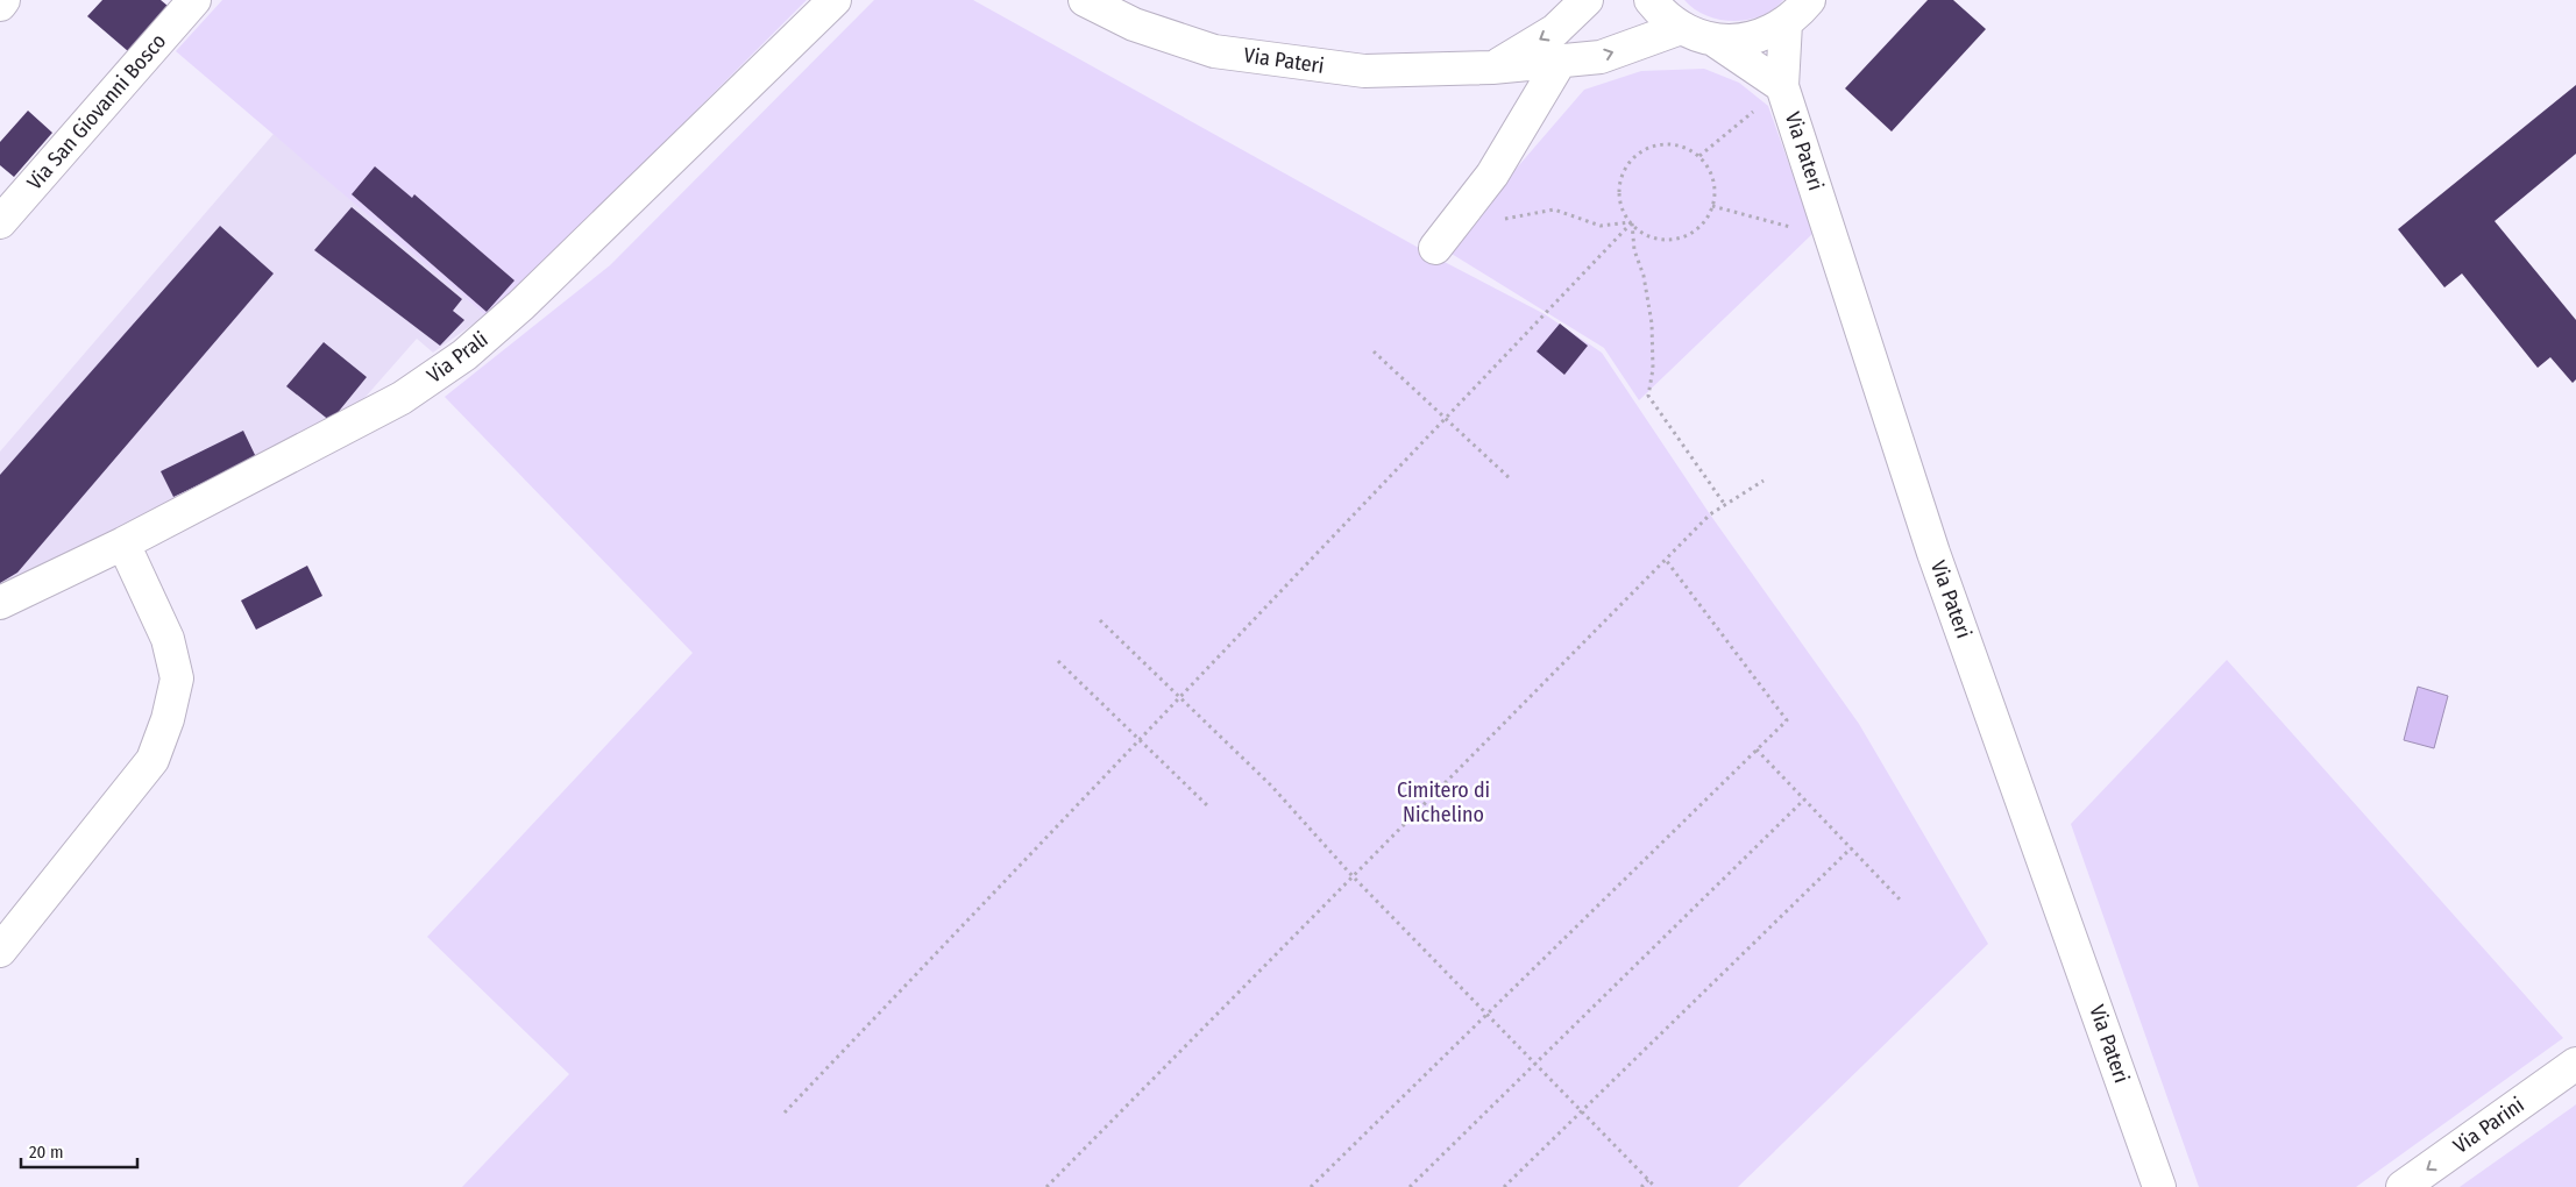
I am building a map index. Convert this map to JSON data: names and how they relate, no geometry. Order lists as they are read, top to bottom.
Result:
{
  "streets": {
    "street": [
      "Via Pateri",
      "Via San Giovanni Bosco",
      "Via Prali",
      "Via Parini"
    ]
  },
  "one_way": ["Via Parini"],
  "parks": ["Cimitero di Nichelino"],
  "scale_bar": "20 m"
}
